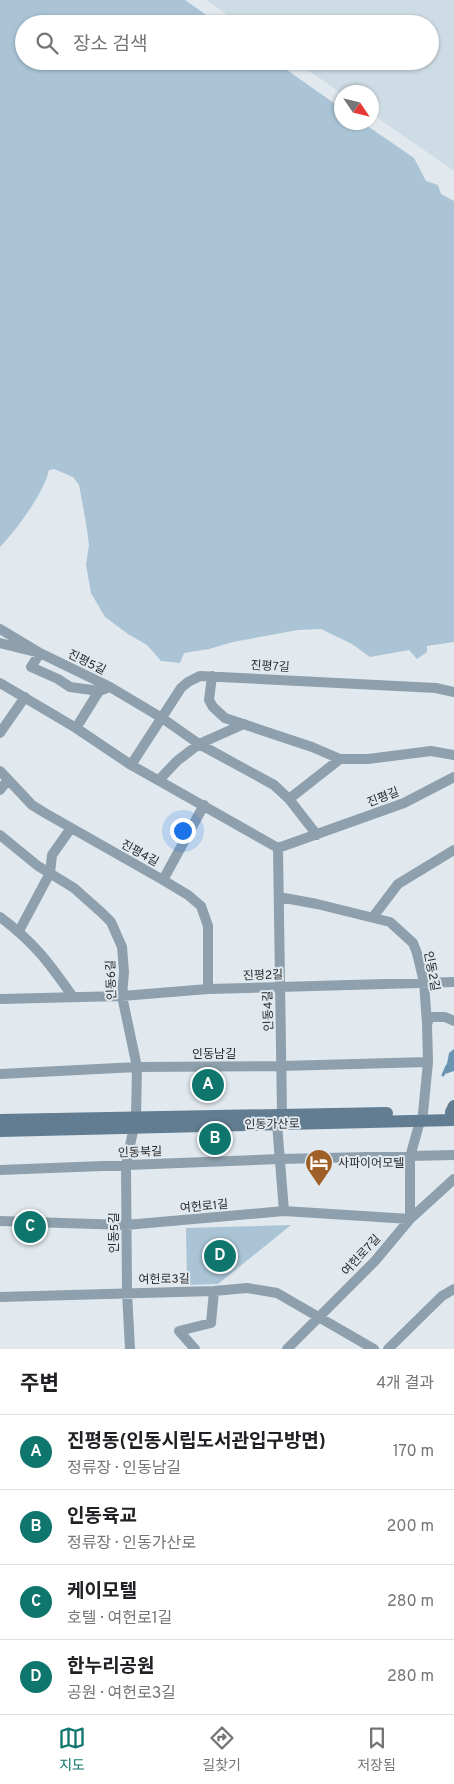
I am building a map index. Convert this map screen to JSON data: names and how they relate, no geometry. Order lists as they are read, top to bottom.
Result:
{
  "streets": {
    "main road": ["인동가산로"],
    "street": [
      "진평5길",
      "진평7길",
      "진평길",
      "진평4길",
      "인동2길",
      "진평2길",
      "인동6길",
      "인동4길",
      "인동남길",
      "인동북길",
      "여헌로1길",
      "인동5길",
      "여헌로7길",
      "여헌로3길"
    ]
  },
  "crossings": [
    ["진평5길", "진평7길"],
    ["진평길", "인동4길"],
    ["진평4길", "진평2길"],
    ["인동2길", "진평2길"],
    ["인동2길", "인동4길"],
    ["인동2길", "인동남길"],
    ["인동2길", "인동가산로"],
    ["인동2길", "인동북길"],
    ["진평2길", "인동6길"],
    ["진평2길", "인동4길"],
    ["인동6길", "인동남길"],
    ["인동6길", "인동가산로"],
    ["인동6길", "인동5길"],
    ["인동4길", "인동남길"],
    ["인동4길", "인동가산로"],
    ["인동4길", "인동북길"],
    ["인동가산로", "인동5길"],
    ["인동북길", "인동5길"],
    ["여헌로1길", "인동5길"],
    ["여헌로1길", "여헌로7길"],
    ["인동5길", "여헌로3길"],
    ["여헌로7길", "여헌로3길"]
  ],
  "places": {
    "hotel": ["사파이어모텔"]
  },
  "north": "bottom right",
  "page": {
    "search": "장소 검색",
    "pins": [
      "A",
      "B",
      "C",
      "D"
    ],
    "heading": ["주변", "4개 결과"],
    "list": [
      {
        "mark": "A",
        "name": "진평동(인동시립도서관입구방면)",
        "note": "정류장 · 인동남길",
        "value": "170 m"
      },
      {
        "mark": "B",
        "name": "인동육교",
        "note": "정류장 · 인동가산로",
        "value": "200 m"
      },
      {
        "mark": "C",
        "name": "케이모텔",
        "note": "호텔 · 여헌로1길",
        "value": "280 m"
      },
      {
        "mark": "D",
        "name": "한누리공원",
        "note": "공원 · 여헌로3길",
        "value": "280 m"
      }
    ],
    "nav": ["지도", "길찾기", "저장됨"]
  }
}
